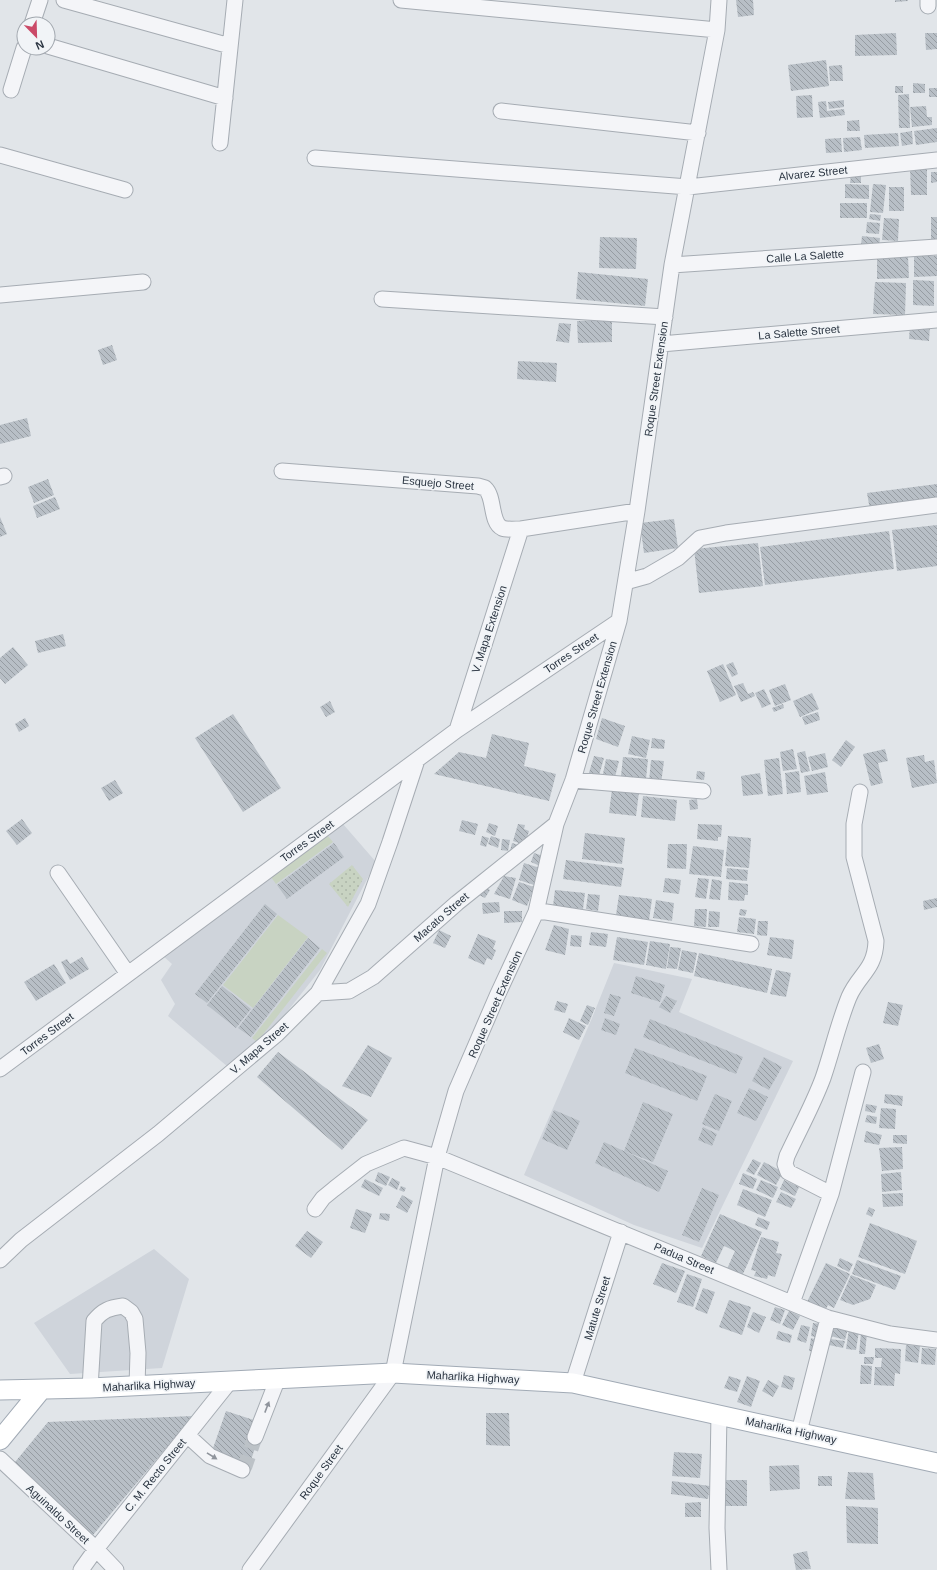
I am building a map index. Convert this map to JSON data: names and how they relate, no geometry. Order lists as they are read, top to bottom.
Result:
{
  "streets": {
    "main road": ["Maharlika Highway"],
    "street": [
      "Alvarez Street",
      "Calle La Salette",
      "La Salette Street",
      "Roque Street Extension",
      "Esquejo Street",
      "V. Mapa Extension",
      "Torres Street",
      "Macato Street",
      "V. Mapa Street",
      "Padua Street",
      "Matute Street",
      "Roque Street",
      "C. M. Recto Street",
      "Aguinaldo Street"
    ]
  },
  "crossings": [
    ["Alvarez Street", "Roque Street Extension"],
    ["Calle La Salette", "Roque Street Extension"],
    ["La Salette Street", "Roque Street Extension"],
    ["Roque Street Extension", "Esquejo Street"],
    ["Roque Street Extension", "Torres Street"],
    ["Roque Street Extension", "Macato Street"],
    ["Roque Street Extension", "Padua Street"],
    ["Roque Street Extension", "Maharlika Highway"],
    ["Roque Street Extension", "Roque Street"],
    ["Esquejo Street", "V. Mapa Extension"],
    ["V. Mapa Extension", "Torres Street"],
    ["Torres Street", "V. Mapa Street"],
    ["Macato Street", "V. Mapa Street"],
    ["Padua Street", "Matute Street"],
    ["Matute Street", "Maharlika Highway"],
    ["Maharlika Highway", "Roque Street"],
    ["Maharlika Highway", "C. M. Recto Street"],
    ["C. M. Recto Street", "Aguinaldo Street"]
  ],
  "north": "bottom right"
}
